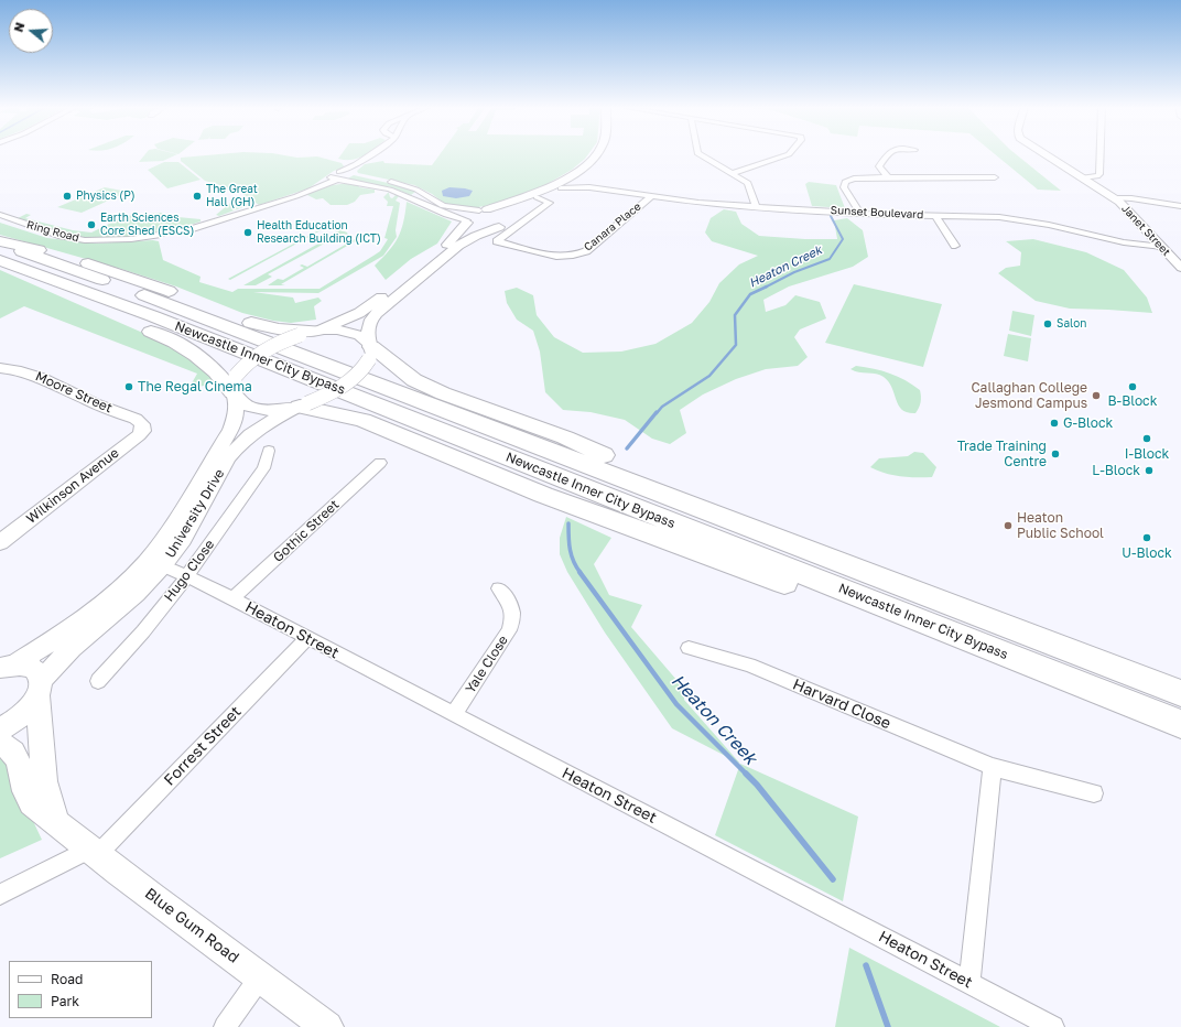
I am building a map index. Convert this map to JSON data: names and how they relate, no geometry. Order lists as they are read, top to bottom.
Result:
{
  "streets": {
    "highway": ["Newcastle Inner City Bypass"],
    "main road": [
      "Moore Street",
      "Wilkinson Avenue",
      "University Drive",
      "Blue Gum Road"
    ],
    "street": [
      "Sunset Boulevard",
      "Canara Place",
      "Janet Street",
      "Ring Road",
      "Gothic Street",
      "Hugo Close",
      "Heaton Street",
      "Yale Close",
      "Harvard Close",
      "Forrest Street"
    ]
  },
  "crossings": [
    ["Sunset Boulevard", "Canara Place"],
    ["Sunset Boulevard", "Janet Street"],
    ["Moore Street", "Wilkinson Avenue"],
    ["University Drive", "Heaton Street"],
    ["Gothic Street", "Heaton Street"],
    ["Hugo Close", "Heaton Street"],
    ["Heaton Street", "Yale Close"],
    ["Heaton Street", "Forrest Street"],
    ["Forrest Street", "Blue Gum Road"]
  ],
  "water": ["Heaton Creek"],
  "places": [
    "Physics (P)",
    "The Great Hall (GH)",
    "Earth Sciences Core Shed (ESCS)",
    "Health Education Research Building (ICT)",
    "Salon",
    "The Regal Cinema",
    "B-Block",
    "Callaghan College Jesmond Campus",
    "G-Block",
    "I-Block",
    "Trade Training Centre",
    "L-Block",
    "Heaton Public School",
    "U-Block"
  ],
  "legend": ["Road", "Park"],
  "north": "left"
}
